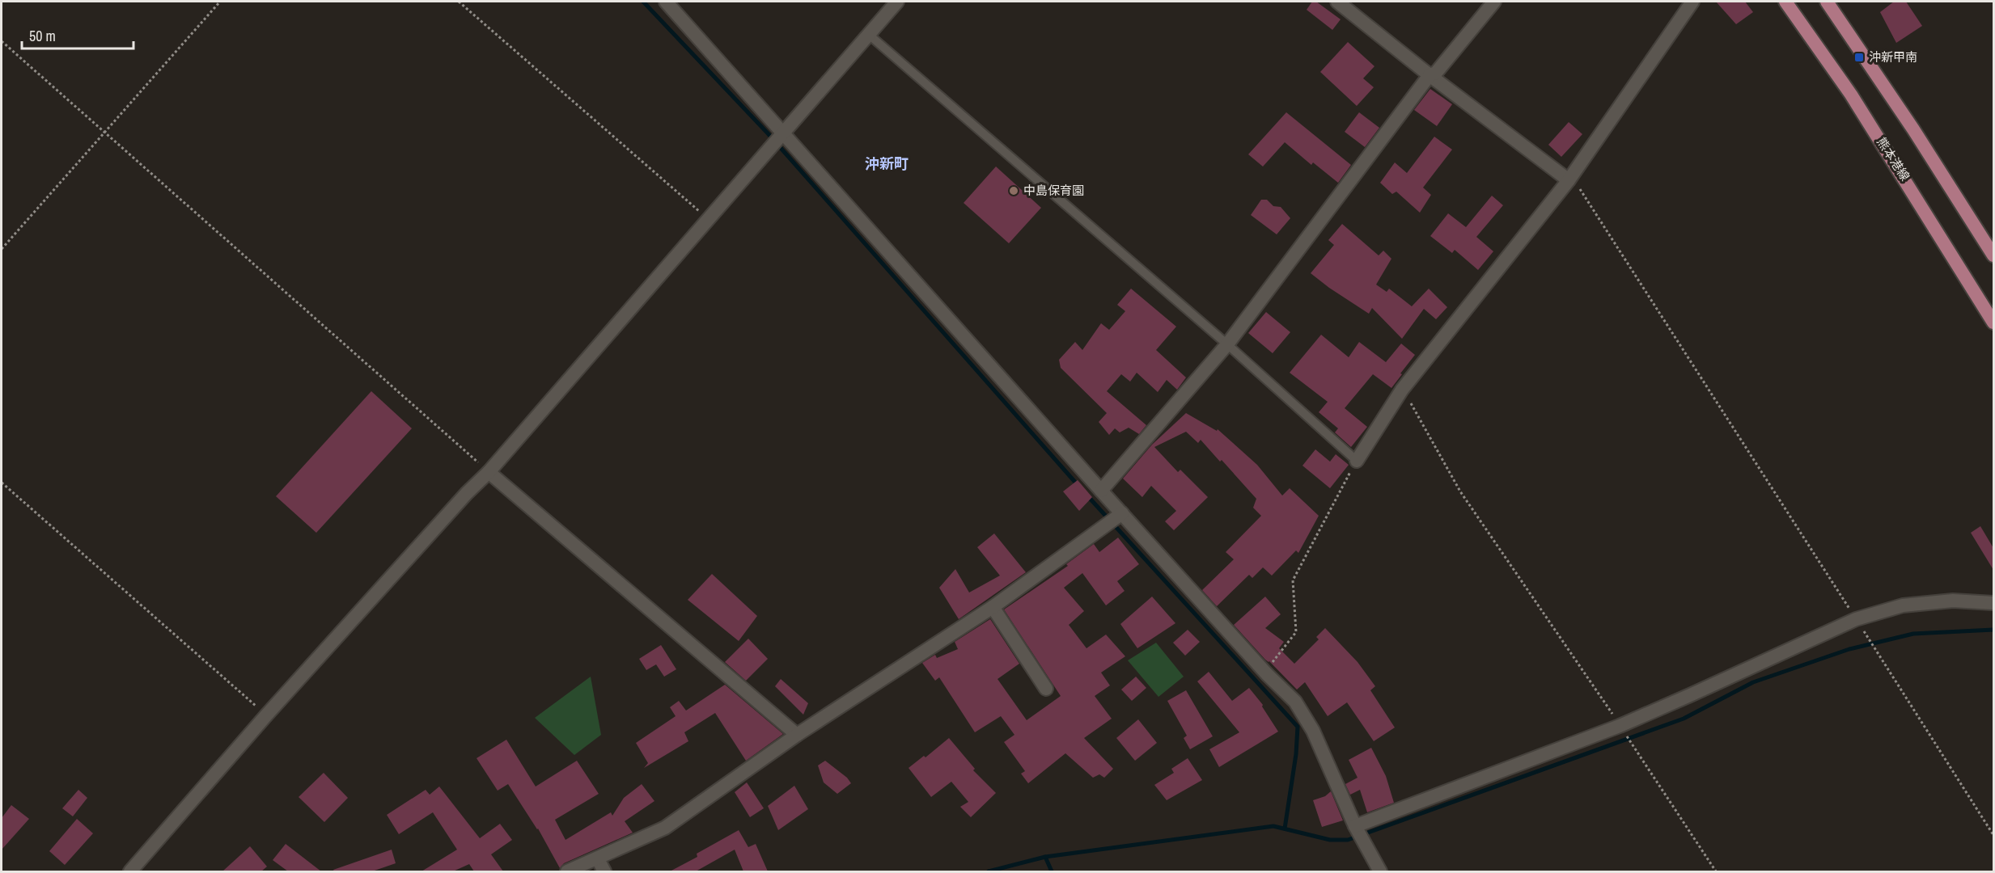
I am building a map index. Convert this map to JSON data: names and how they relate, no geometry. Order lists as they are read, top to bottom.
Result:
{
  "streets": {
    "main road": ["熊本港線"]
  },
  "districts": ["沖新町"],
  "places": {
    "transit": ["沖新甲南"],
    "other": ["中島保育園"]
  },
  "scale_bar": "50 m"
}
